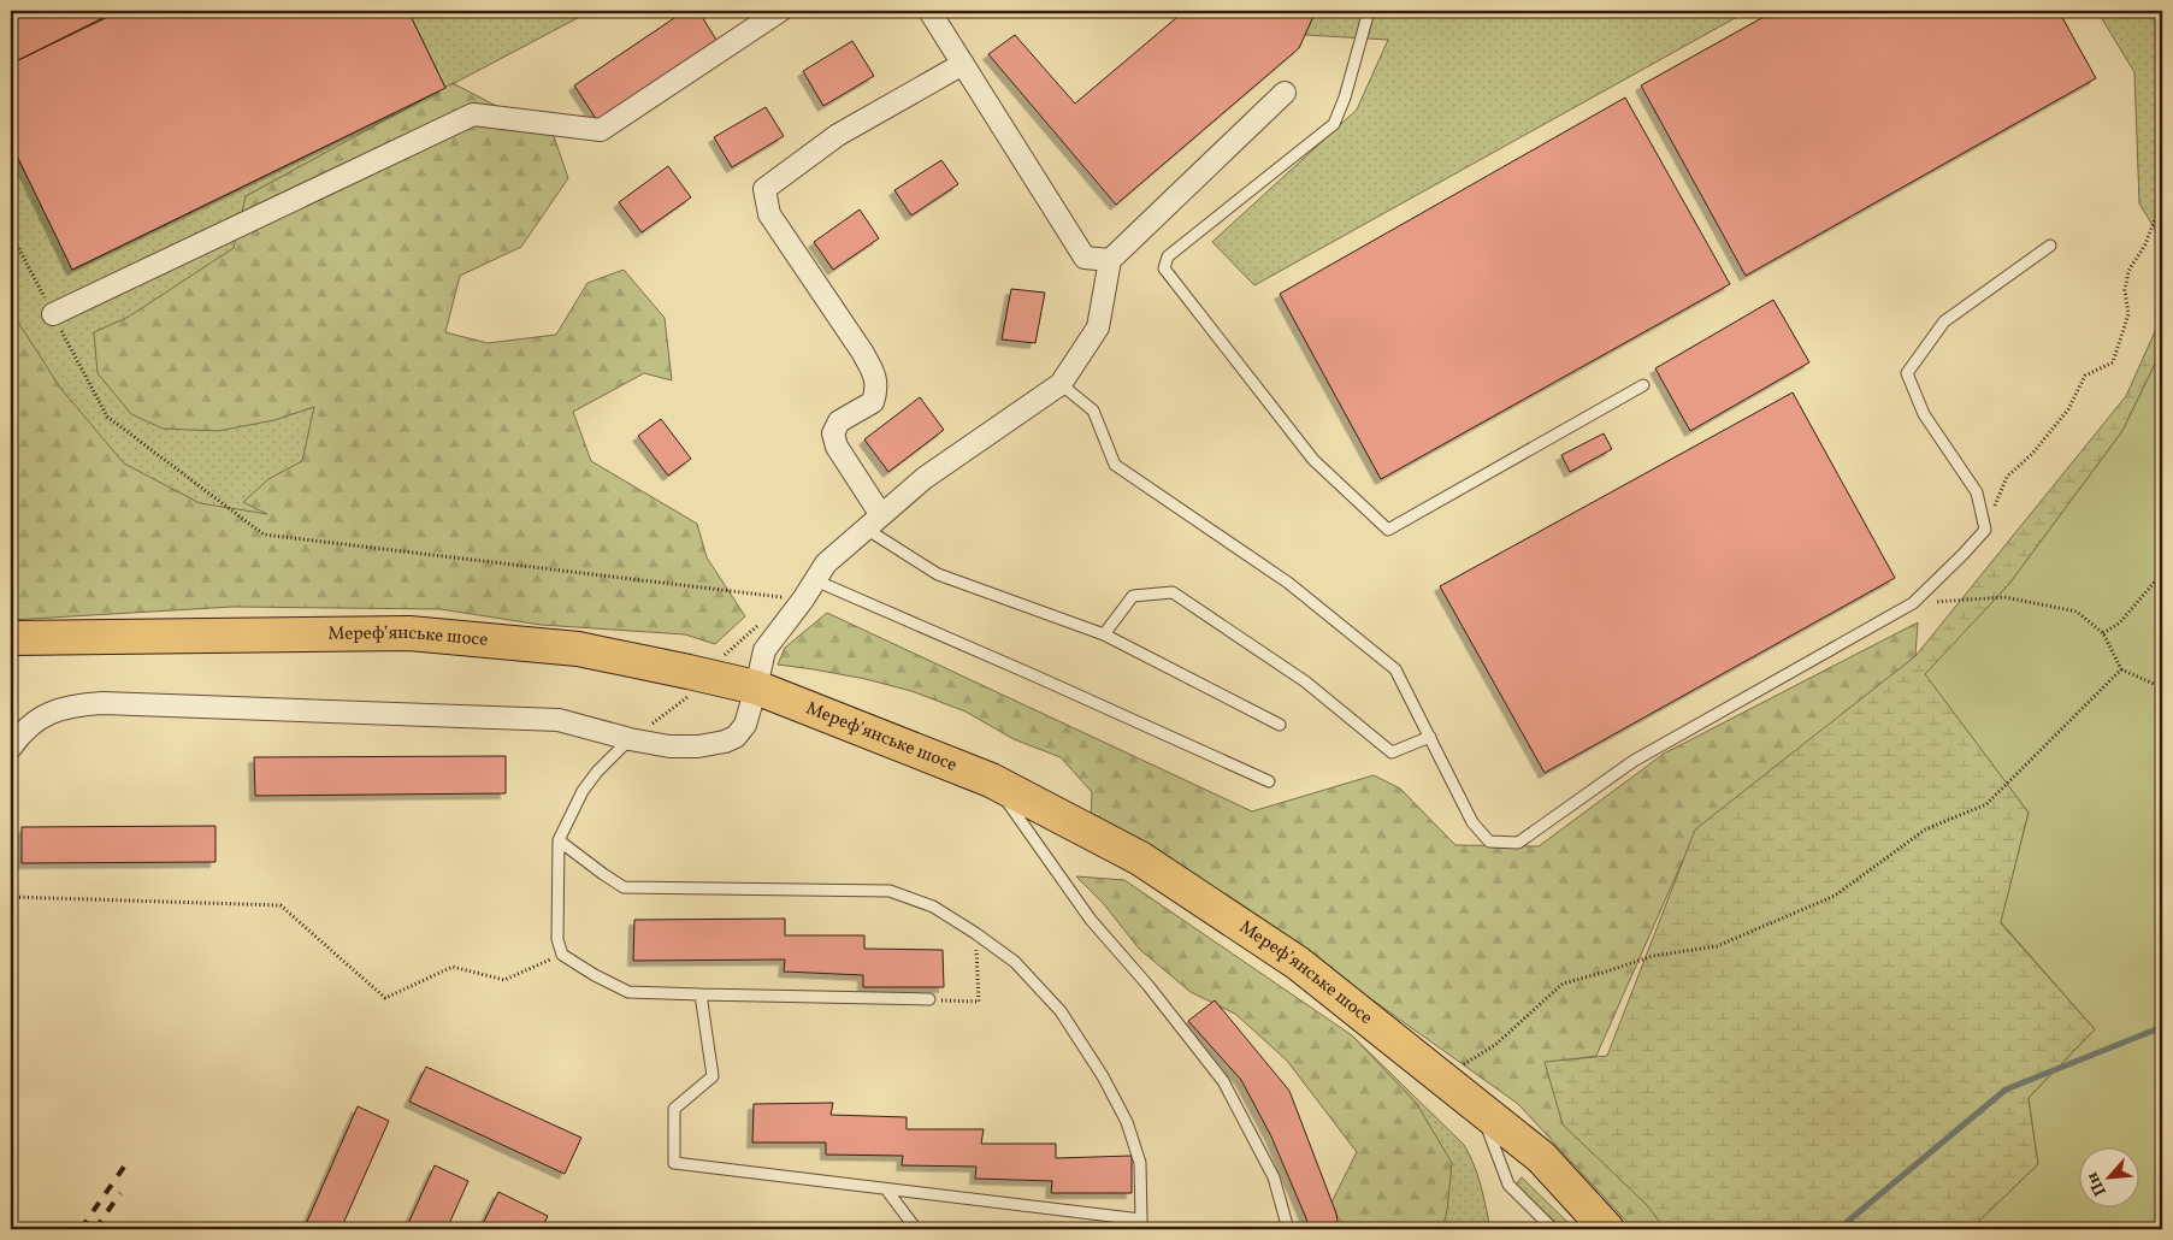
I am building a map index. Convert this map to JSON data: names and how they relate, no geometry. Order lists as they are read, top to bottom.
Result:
{
  "streets": {
    "highway": ["Мереф’янське шосе"]
  },
  "north": "bottom left"
}
